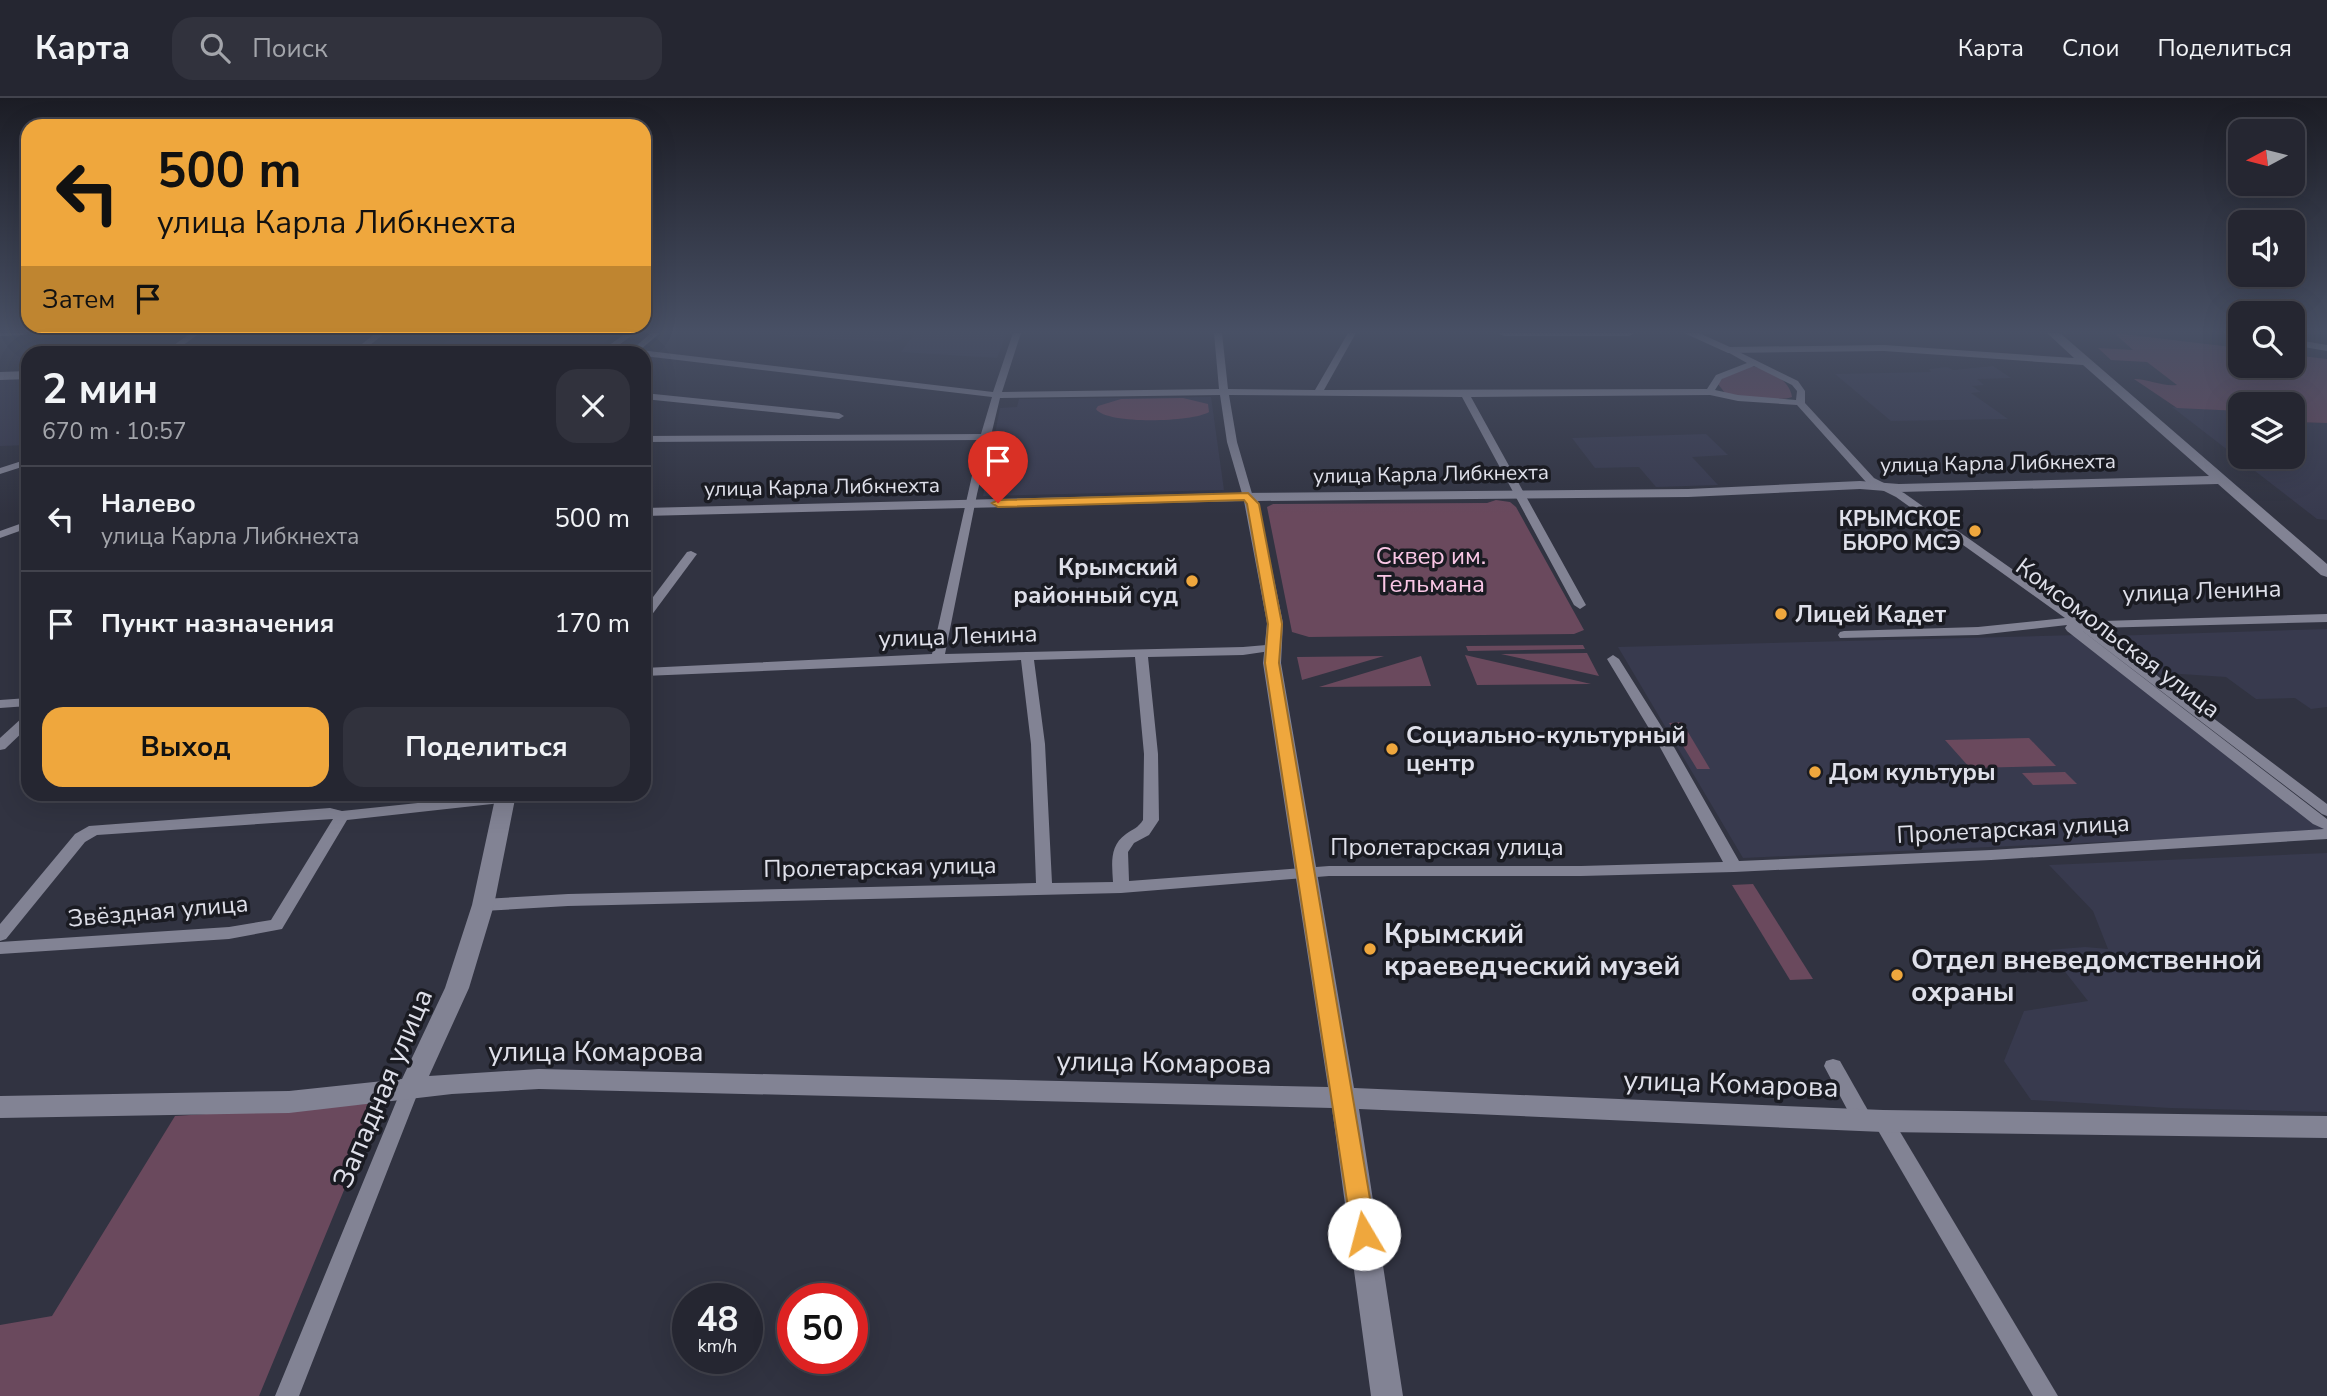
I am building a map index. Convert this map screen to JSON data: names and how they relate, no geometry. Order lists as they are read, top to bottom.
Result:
{
  "streets": {
    "main road": ["улица Карла Либкнехта", "улица Комарова", "Западная улица"],
    "street": [
      "улица Ленина",
      "Комсомольская улица",
      "Пролетарская улица",
      "Звёздная улица"
    ]
  },
  "crossings": [
    ["улица Карла Либкнехта", "Комсомольская улица"],
    ["улица Ленина", "Комсомольская улица"],
    ["Пролетарская улица", "Западная улица"],
    ["улица Комарова", "Западная улица"]
  ],
  "parks": ["Сквер им. Тельмана"],
  "places": [
    "КРЫМСКОЕ БЮРО МСЭ",
    "Крымский районный суд",
    "Лицей Кадет",
    "Социально-культурный центр",
    "Дом культуры",
    "Крымский краеведческий музей",
    "Отдел вневедомственной охраны"
  ],
  "north": "left",
  "page": {
    "header": "Карта",
    "search": "Поиск",
    "nav": ["Карта", "Слои", "Поделиться"],
    "turn": ["500 m", "улица Карла Либкнехта"],
    "then": "Затем",
    "heading": ["2 мин", "670 m · 10:57"],
    "list": [
      {
        "name": "Налево",
        "note": "улица Карла Либкнехта",
        "value": "500 m"
      },
      {
        "name": "Пункт назначения",
        "value": "170 m"
      }
    ],
    "buttons": ["Выход", "Поделиться"],
    "speed": "48 km/h",
    "limit": "50"
  }
}
